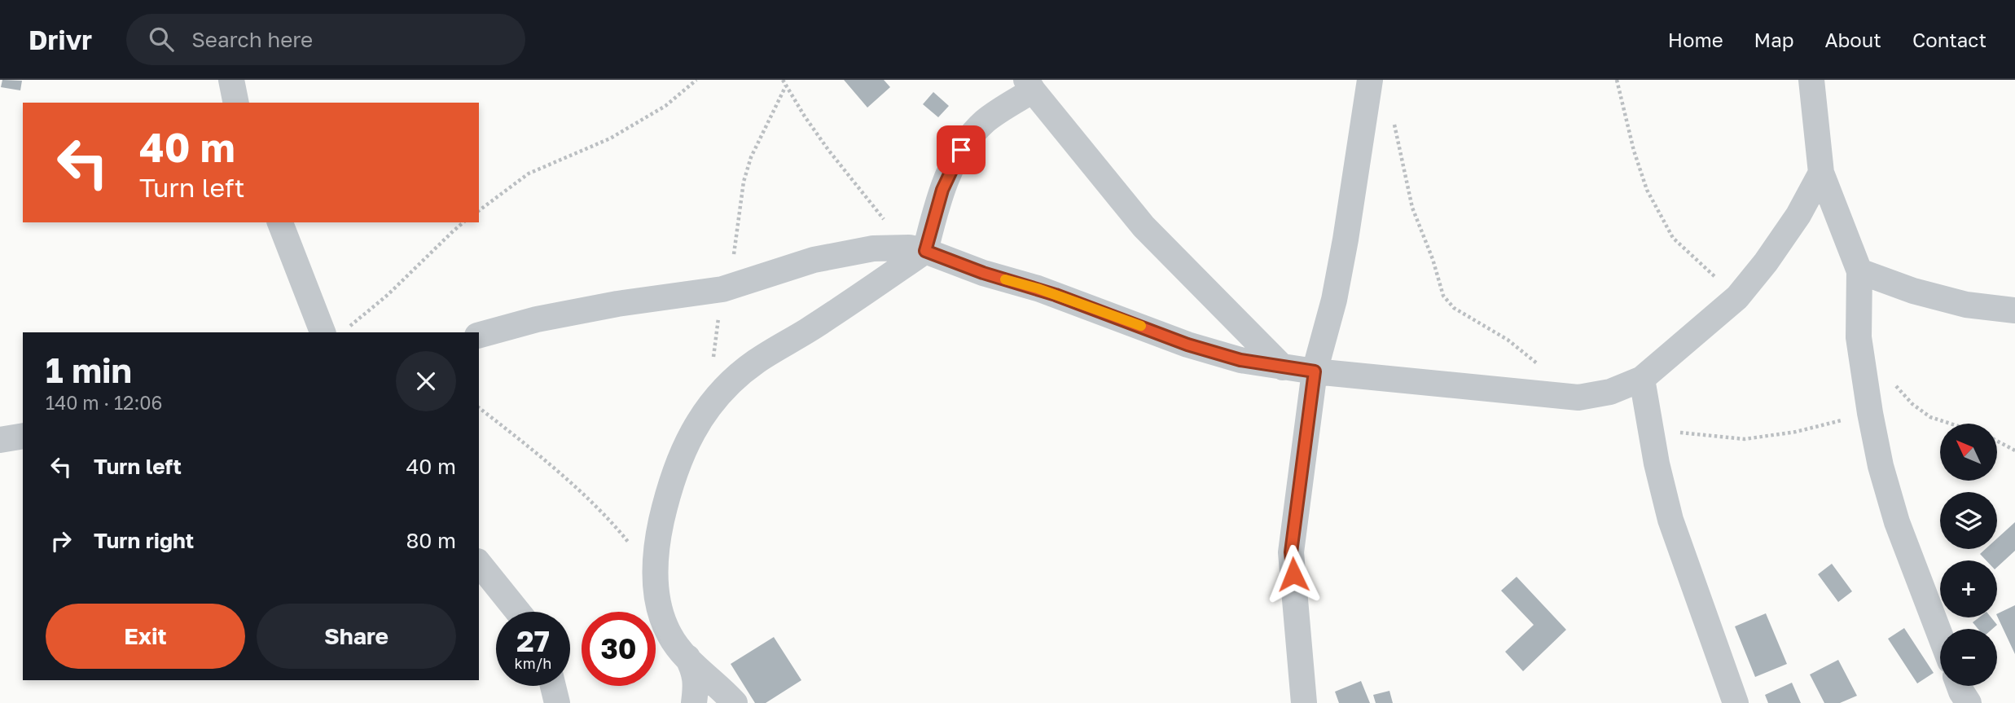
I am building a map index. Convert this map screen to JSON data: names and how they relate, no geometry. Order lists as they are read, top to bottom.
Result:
{
  "north": "top left",
  "page": {
    "header": "Drivr",
    "search": "Search here",
    "nav": [
      "Home",
      "Map",
      "About",
      "Contact"
    ],
    "turn": ["40 m", "Turn left"],
    "heading": ["1 min", "140 m · 12:06"],
    "map_buttons": ["+", "−"],
    "list": [
      {
        "name": "Turn left",
        "value": "40 m"
      },
      {
        "name": "Turn right",
        "value": "80 m"
      }
    ],
    "buttons": ["Exit", "Share"],
    "speed": "27 km/h",
    "limit": "30"
  }
}
